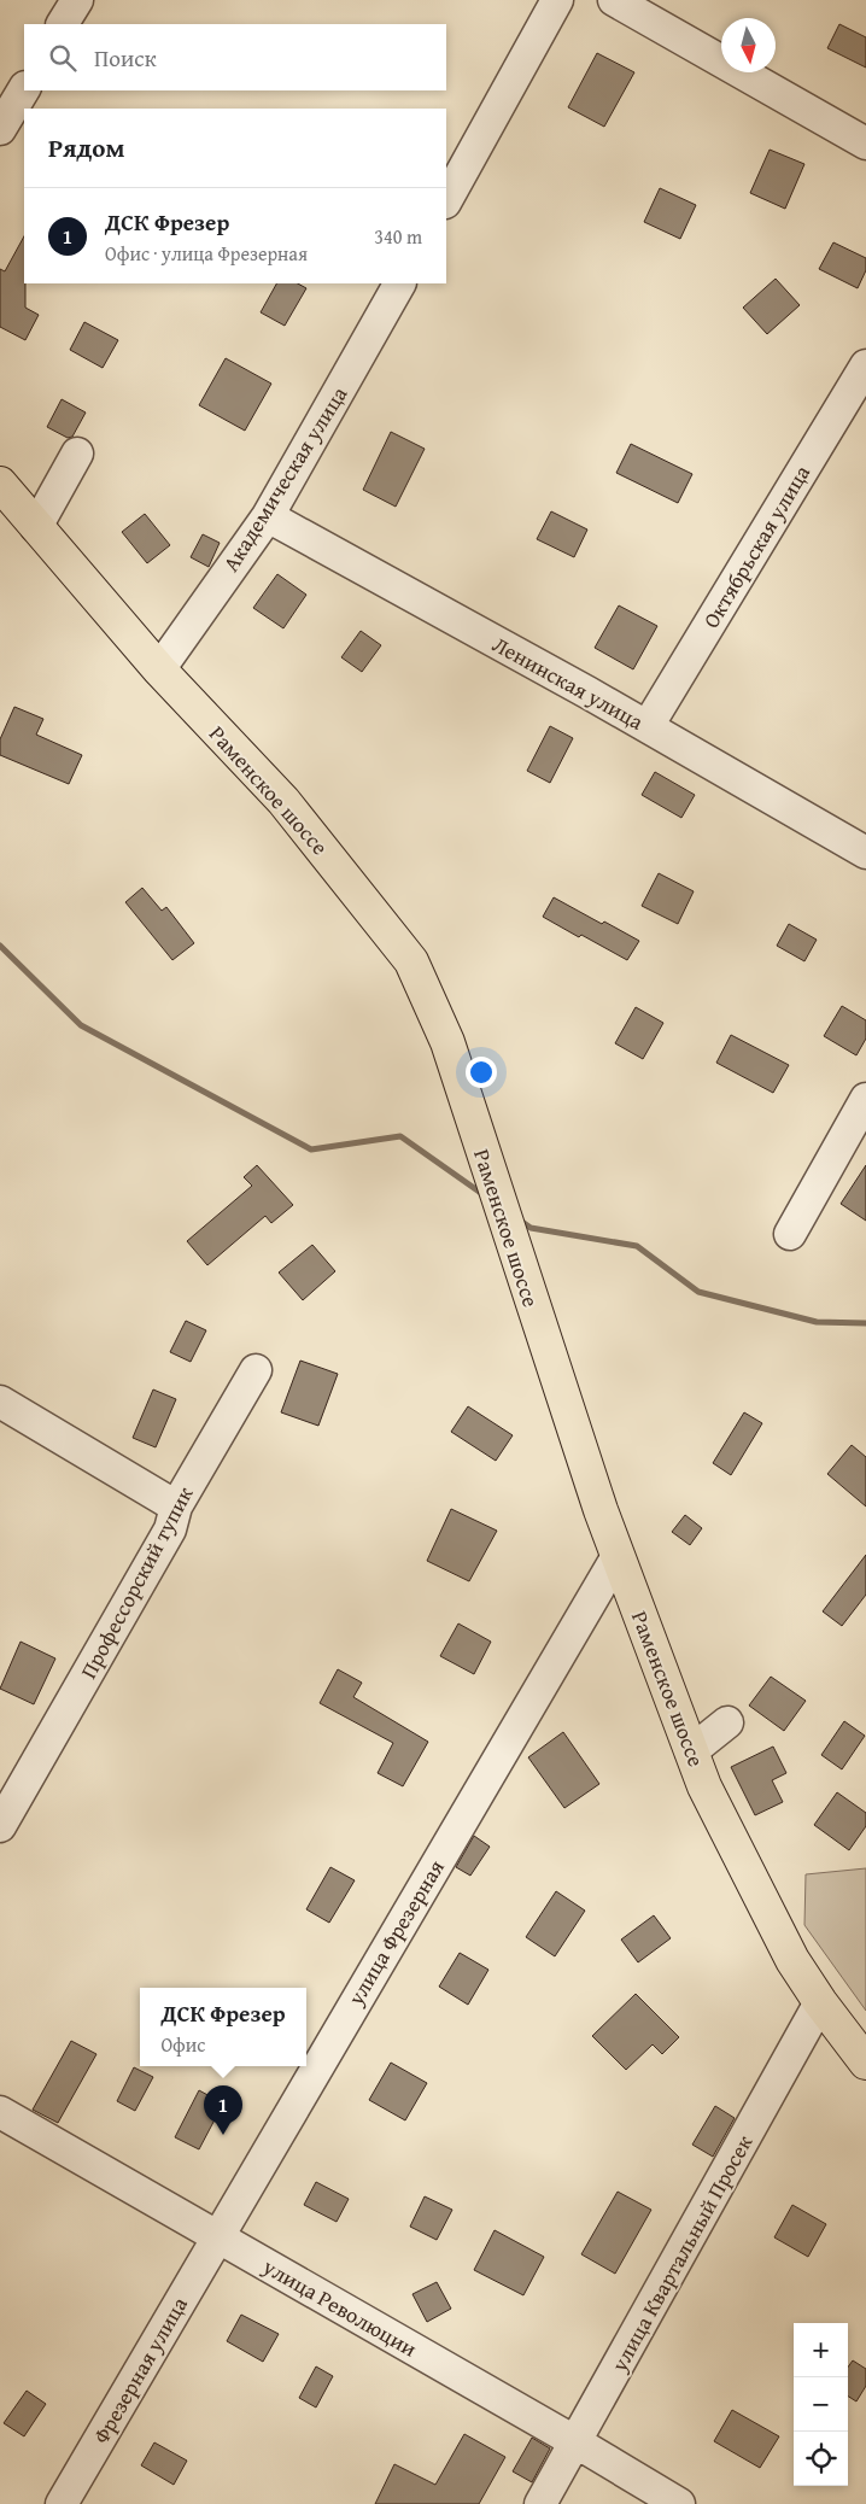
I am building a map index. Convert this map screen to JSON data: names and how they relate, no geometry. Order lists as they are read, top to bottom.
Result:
{
  "streets": {
    "main road": ["Раменское шоссе"],
    "street": [
      "Академическая улица",
      "Октябрьская улица",
      "Ленинская улица",
      "Профессорский тупик",
      "улица Фрезерная",
      "улица Квартальный Просек",
      "улица Революции",
      "Фрезерная улица"
    ]
  },
  "crossings": [
    ["Академическая улица", "Ленинская улица"],
    ["Академическая улица", "Раменское шоссе"],
    ["Октябрьская улица", "Ленинская улица"],
    ["Раменское шоссе", "улица Фрезерная"],
    ["Раменское шоссе", "улица Квартальный Просек"],
    ["улица Фрезерная", "улица Революции"],
    ["улица Фрезерная", "Фрезерная улица"],
    ["улица Квартальный Просек", "улица Революции"],
    ["улица Революции", "Фрезерная улица"]
  ],
  "north": "bottom",
  "page": {
    "search": "Поиск",
    "heading": "Рядом",
    "list": [
      {
        "mark": "1",
        "name": "ДСК Фрезер",
        "note": "Офис · улица Фрезерная",
        "value": "340 m"
      }
    ],
    "popup": ["ДСК Фрезер", "Офис"],
    "pins": "1",
    "map_buttons": ["+", "−"]
  }
}
